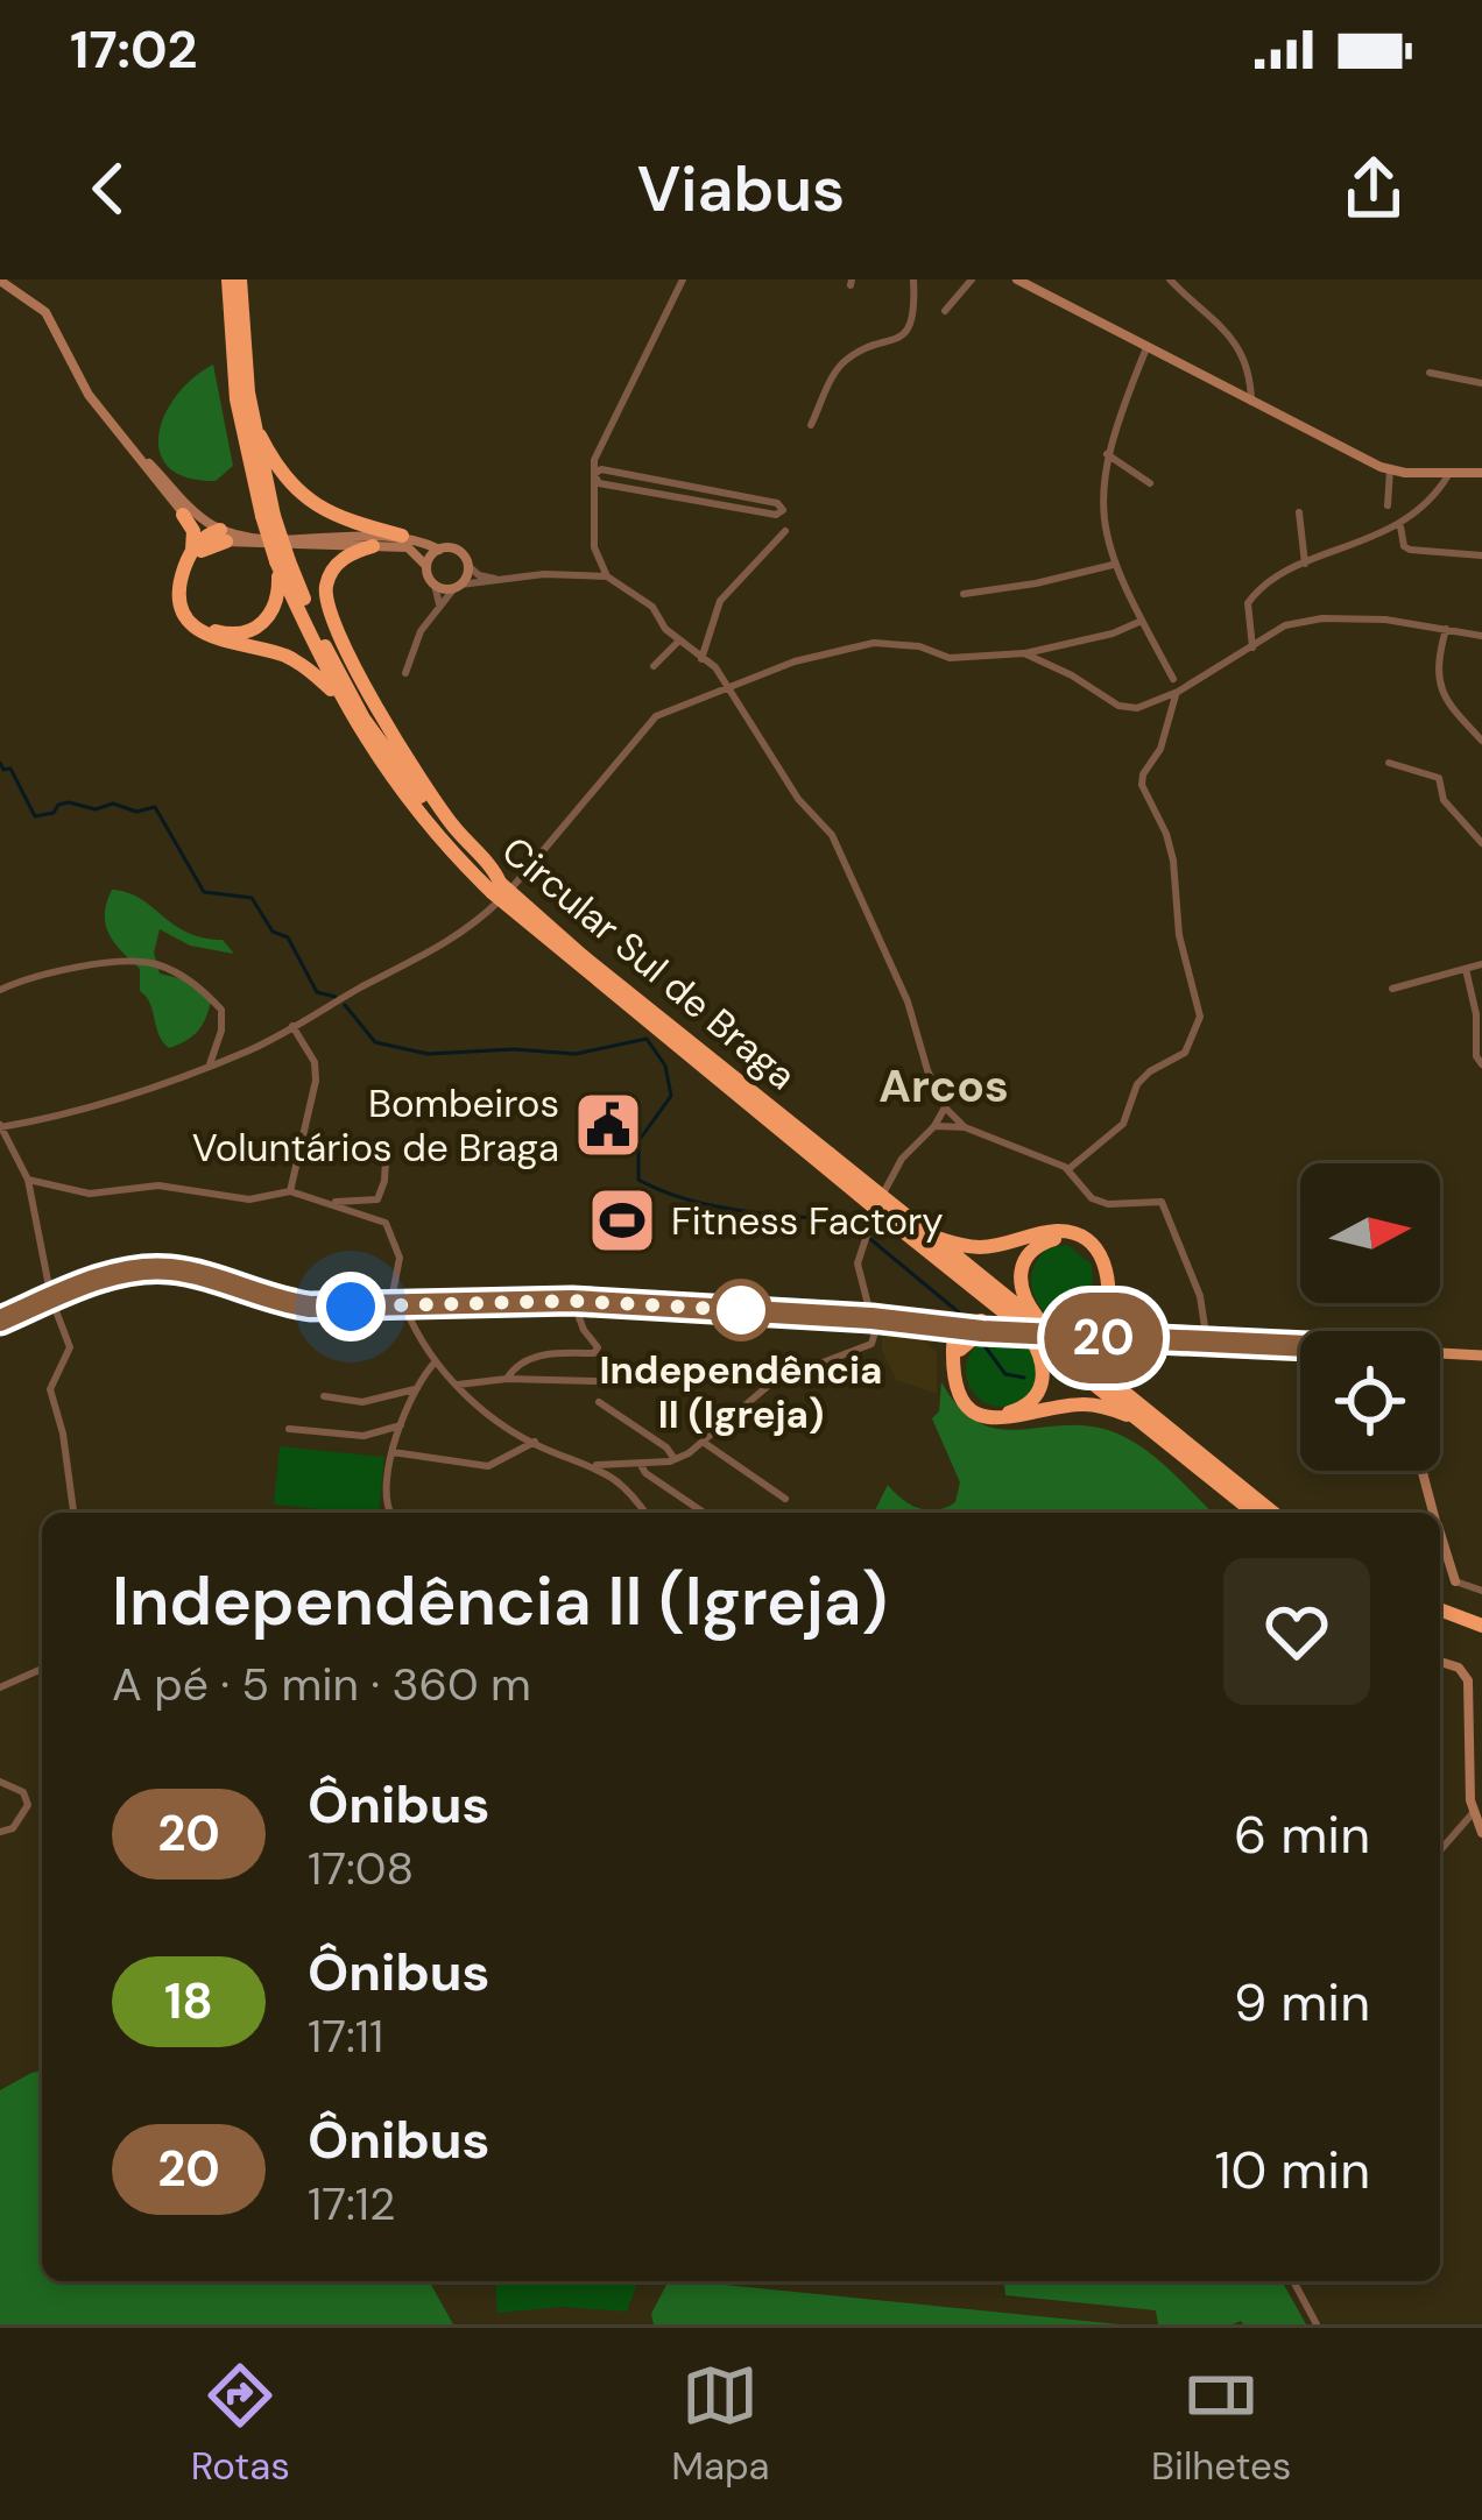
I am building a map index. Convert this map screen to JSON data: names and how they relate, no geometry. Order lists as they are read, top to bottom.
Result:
{
  "streets": {
    "highway": ["Circular Sul de Braga"]
  },
  "districts": ["Arcos"],
  "places": {
    "public building": ["Bombeiros Voluntários de Braga"],
    "sports": ["Fitness Factory"],
    "other": ["Independência II (Igreja)"]
  },
  "lines": ["bus line 20"],
  "north": "right",
  "page": {
    "status": "17:02",
    "header": "Viabus",
    "on_map": "20",
    "heading": ["Independência II (Igreja)", "A pé · 5 min · 360 m"],
    "list": [
      {
        "mark": "20",
        "name": "Ônibus",
        "note": "17:08",
        "value": "6 min"
      },
      {
        "mark": "18",
        "name": "Ônibus",
        "note": "17:11",
        "value": "9 min"
      },
      {
        "mark": "20",
        "name": "Ônibus",
        "note": "17:12",
        "value": "10 min"
      }
    ],
    "tabs": ["Rotas", "Mapa", "Bilhetes"]
  }
}
